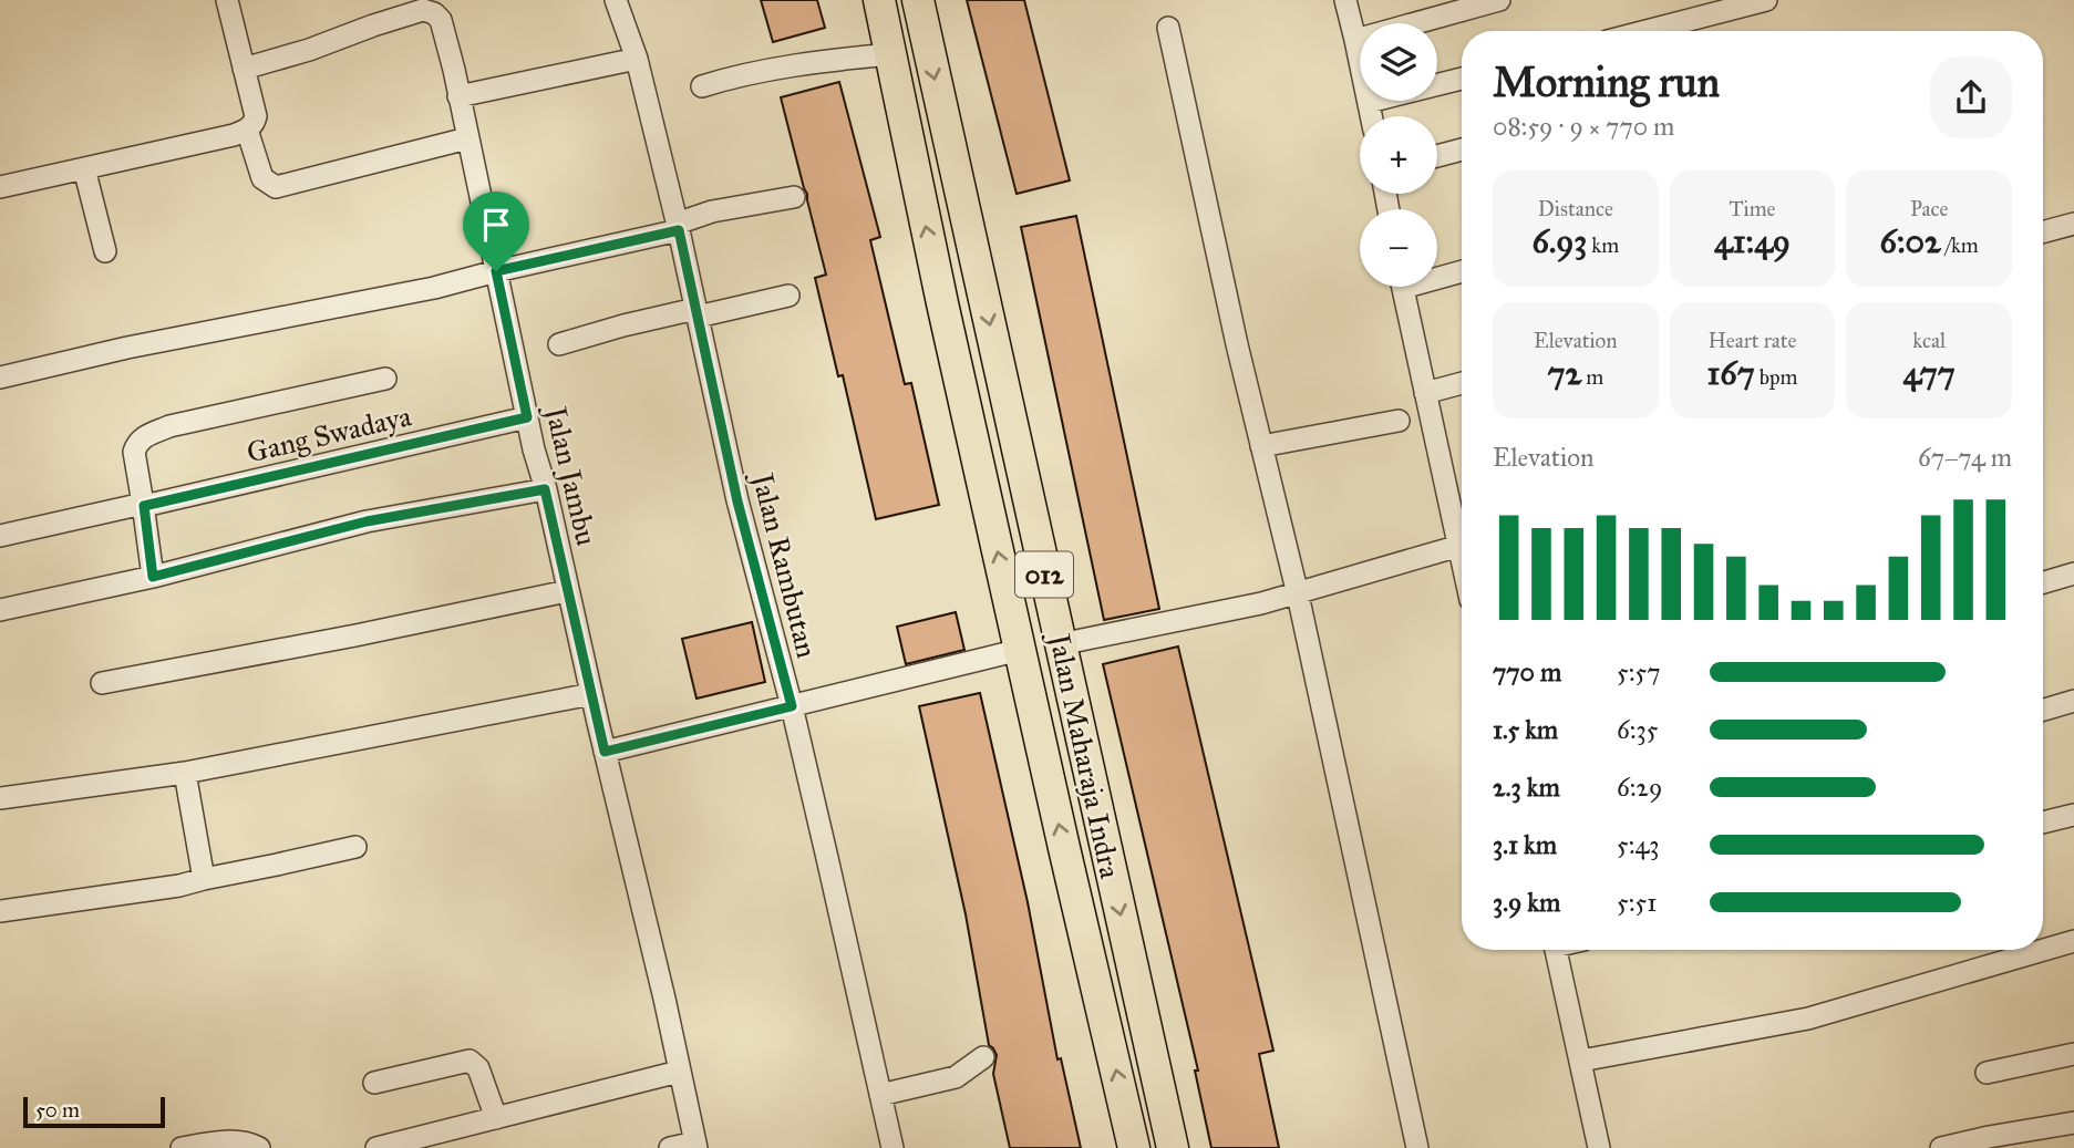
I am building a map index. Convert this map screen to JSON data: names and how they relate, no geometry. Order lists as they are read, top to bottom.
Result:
{
  "streets": {
    "highway": ["012", "Jalan Maharaja Indra"],
    "street": ["Gang Swadaya", "Jalan Jambu", "Jalan Rambutan"]
  },
  "crossings": [
    ["Gang Swadaya", "Jalan Jambu"]
  ],
  "scale_bar": "50 m",
  "page": {
    "map_buttons": ["+", "−"],
    "heading": ["Morning run", "08:59 · 9 × 770 m"],
    "stats": [
      ["Distance", "6.93 km"],
      ["Time", "41:49"],
      ["Pace", "6:02 /km"],
      ["Elevation", "72 m"],
      ["Heart rate", "167 bpm"],
      ["kcal", "477"]
    ],
    "chart": ["Elevation", "67–74 m"],
    "list": [
      {
        "name": "770 m",
        "note": "5:57"
      },
      {
        "name": "1.5 km",
        "note": "6:35"
      },
      {
        "name": "2.3 km",
        "note": "6:29"
      },
      {
        "name": "3.1 km",
        "note": "5:43"
      },
      {
        "name": "3.9 km",
        "note": "5:51"
      }
    ],
    "scale": "50 m"
  }
}
